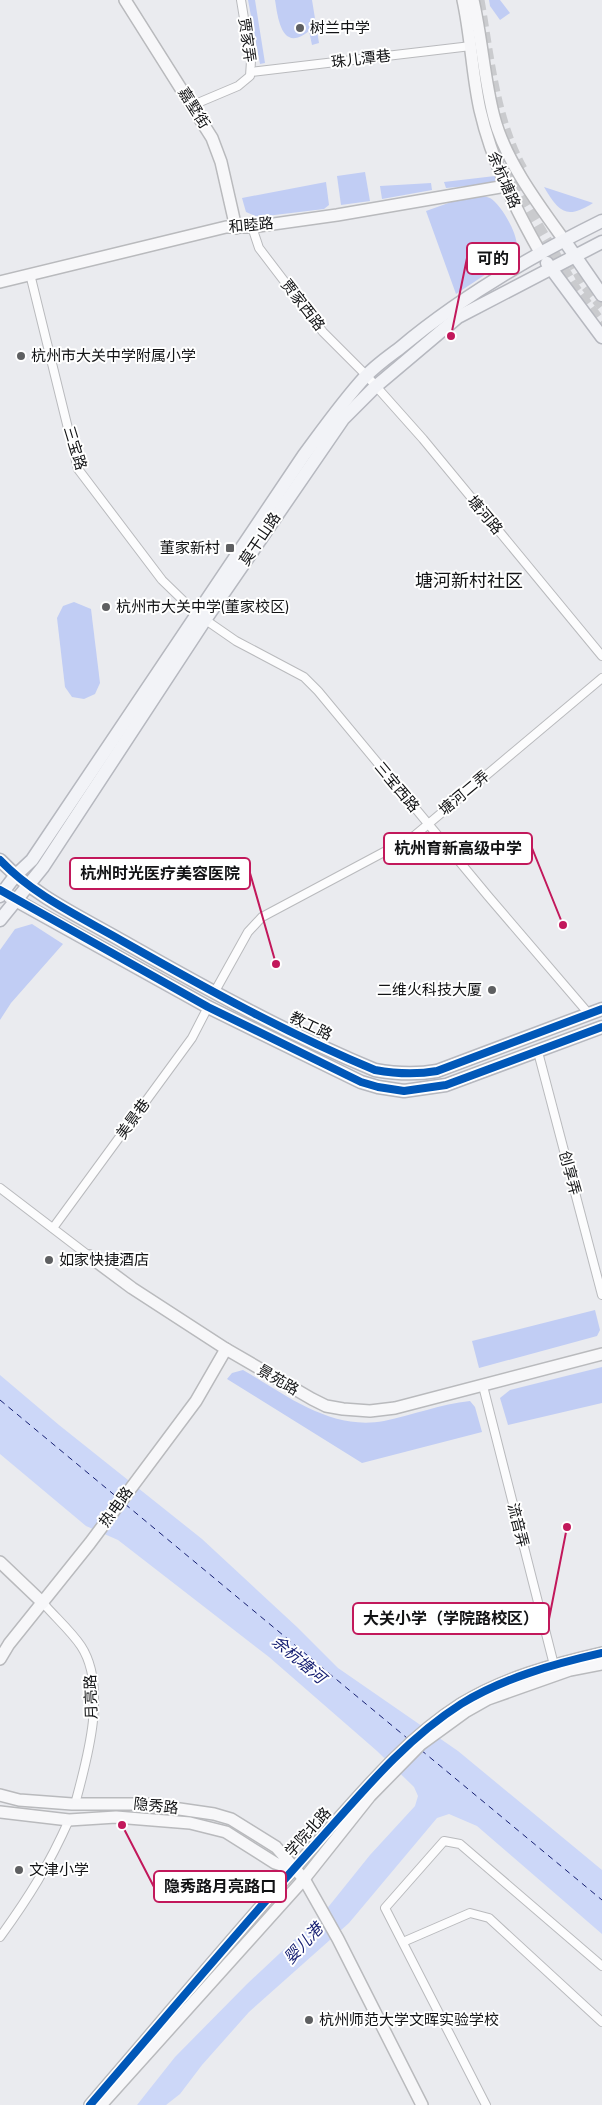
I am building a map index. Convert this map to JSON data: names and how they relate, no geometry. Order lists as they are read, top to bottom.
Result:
{
  "streets": {
    "main road": [
      "嘉墅街",
      "余杭塘路",
      "和睦路",
      "莫干山路",
      "教工路",
      "景苑路",
      "热电路",
      "月亮路",
      "隐秀路",
      "学院北路"
    ],
    "street": [
      "贾家弄",
      "珠儿潭巷",
      "贾家西路",
      "三宝路",
      "塘河路",
      "三宝西路",
      "塘河二弄",
      "美景巷",
      "创享弄",
      "流音弄"
    ]
  },
  "crossings": [
    ["贾家弄", "珠儿潭巷"],
    ["贾家弄", "嘉墅街"],
    ["珠儿潭巷", "余杭塘路"],
    ["嘉墅街", "和睦路"],
    ["余杭塘路", "和睦路"],
    ["余杭塘路", "莫干山路"],
    ["和睦路", "贾家西路"],
    ["和睦路", "三宝路"],
    ["贾家西路", "塘河路"],
    ["贾家西路", "莫干山路"],
    ["三宝路", "莫干山路"],
    ["三宝路", "三宝西路"],
    ["塘河路", "莫干山路"],
    ["莫干山路", "三宝西路"],
    ["莫干山路", "教工路"],
    ["三宝西路", "塘河二弄"],
    ["三宝西路", "教工路"],
    ["塘河二弄", "教工路"],
    ["教工路", "美景巷"],
    ["教工路", "创享弄"],
    ["美景巷", "景苑路"],
    ["景苑路", "热电路"],
    ["景苑路", "流音弄"],
    ["热电路", "月亮路"],
    ["流音弄", "学院北路"],
    ["月亮路", "隐秀路"],
    ["隐秀路", "学院北路"]
  ],
  "districts": ["塘河新村社区"],
  "water": ["余杭塘河", "婴儿港"],
  "places": {
    "other": [
      "树兰中学",
      "可的",
      "杭州市大关中学附属小学",
      "杭州市大关中学(董家校区)",
      "杭州育新高级中学",
      "杭州时光医疗美容医院",
      "二维火科技大厦",
      "如家快捷酒店",
      "大关小学（学院路校区）",
      "隐秀路月亮路口",
      "文津小学",
      "杭州师范大学文晖实验学校"
    ],
    "transit": ["董家新村"]
  }
}
